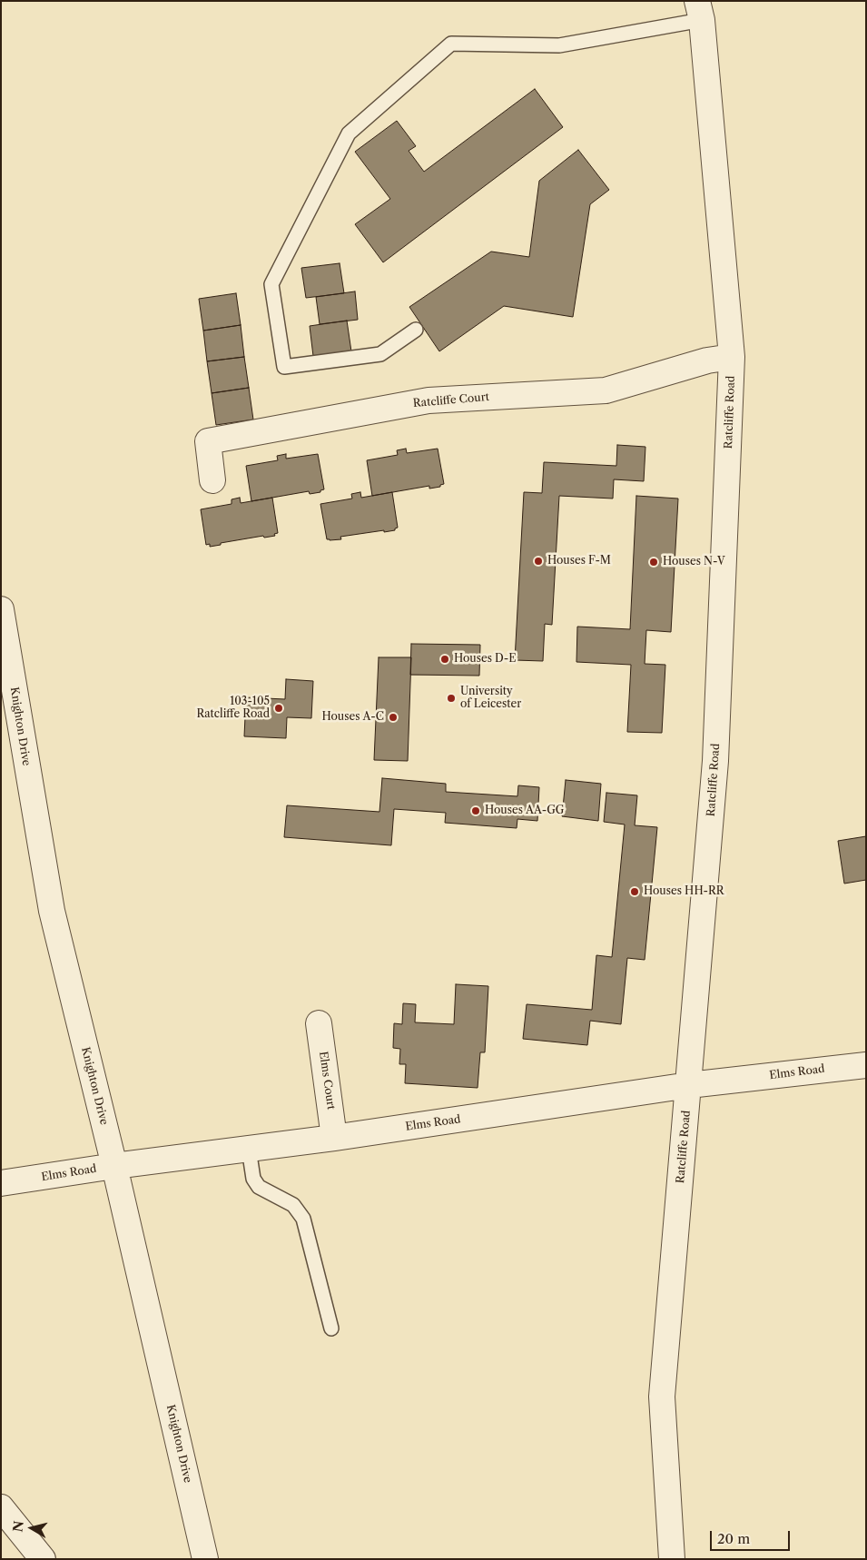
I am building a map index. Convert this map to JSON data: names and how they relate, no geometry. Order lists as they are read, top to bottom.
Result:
{
  "streets": {
    "street": [
      "Ratcliffe Court",
      "Ratcliffe Road",
      "Knighton Drive",
      "Elms Road",
      "Elms Court"
    ]
  },
  "crossings": [
    ["Ratcliffe Court", "Ratcliffe Road"],
    ["Ratcliffe Road", "Elms Road"],
    ["Knighton Drive", "Elms Road"],
    ["Elms Road", "Elms Court"]
  ],
  "places": [
    "Houses F-M",
    "Houses N-V",
    "Houses D-E",
    "University of Leicester",
    "103-105 Ratcliffe Road",
    "Houses A-C",
    "Houses AA-GG",
    "Houses HH-RR"
  ],
  "scale_bar": "20 m",
  "north": "left"
}
